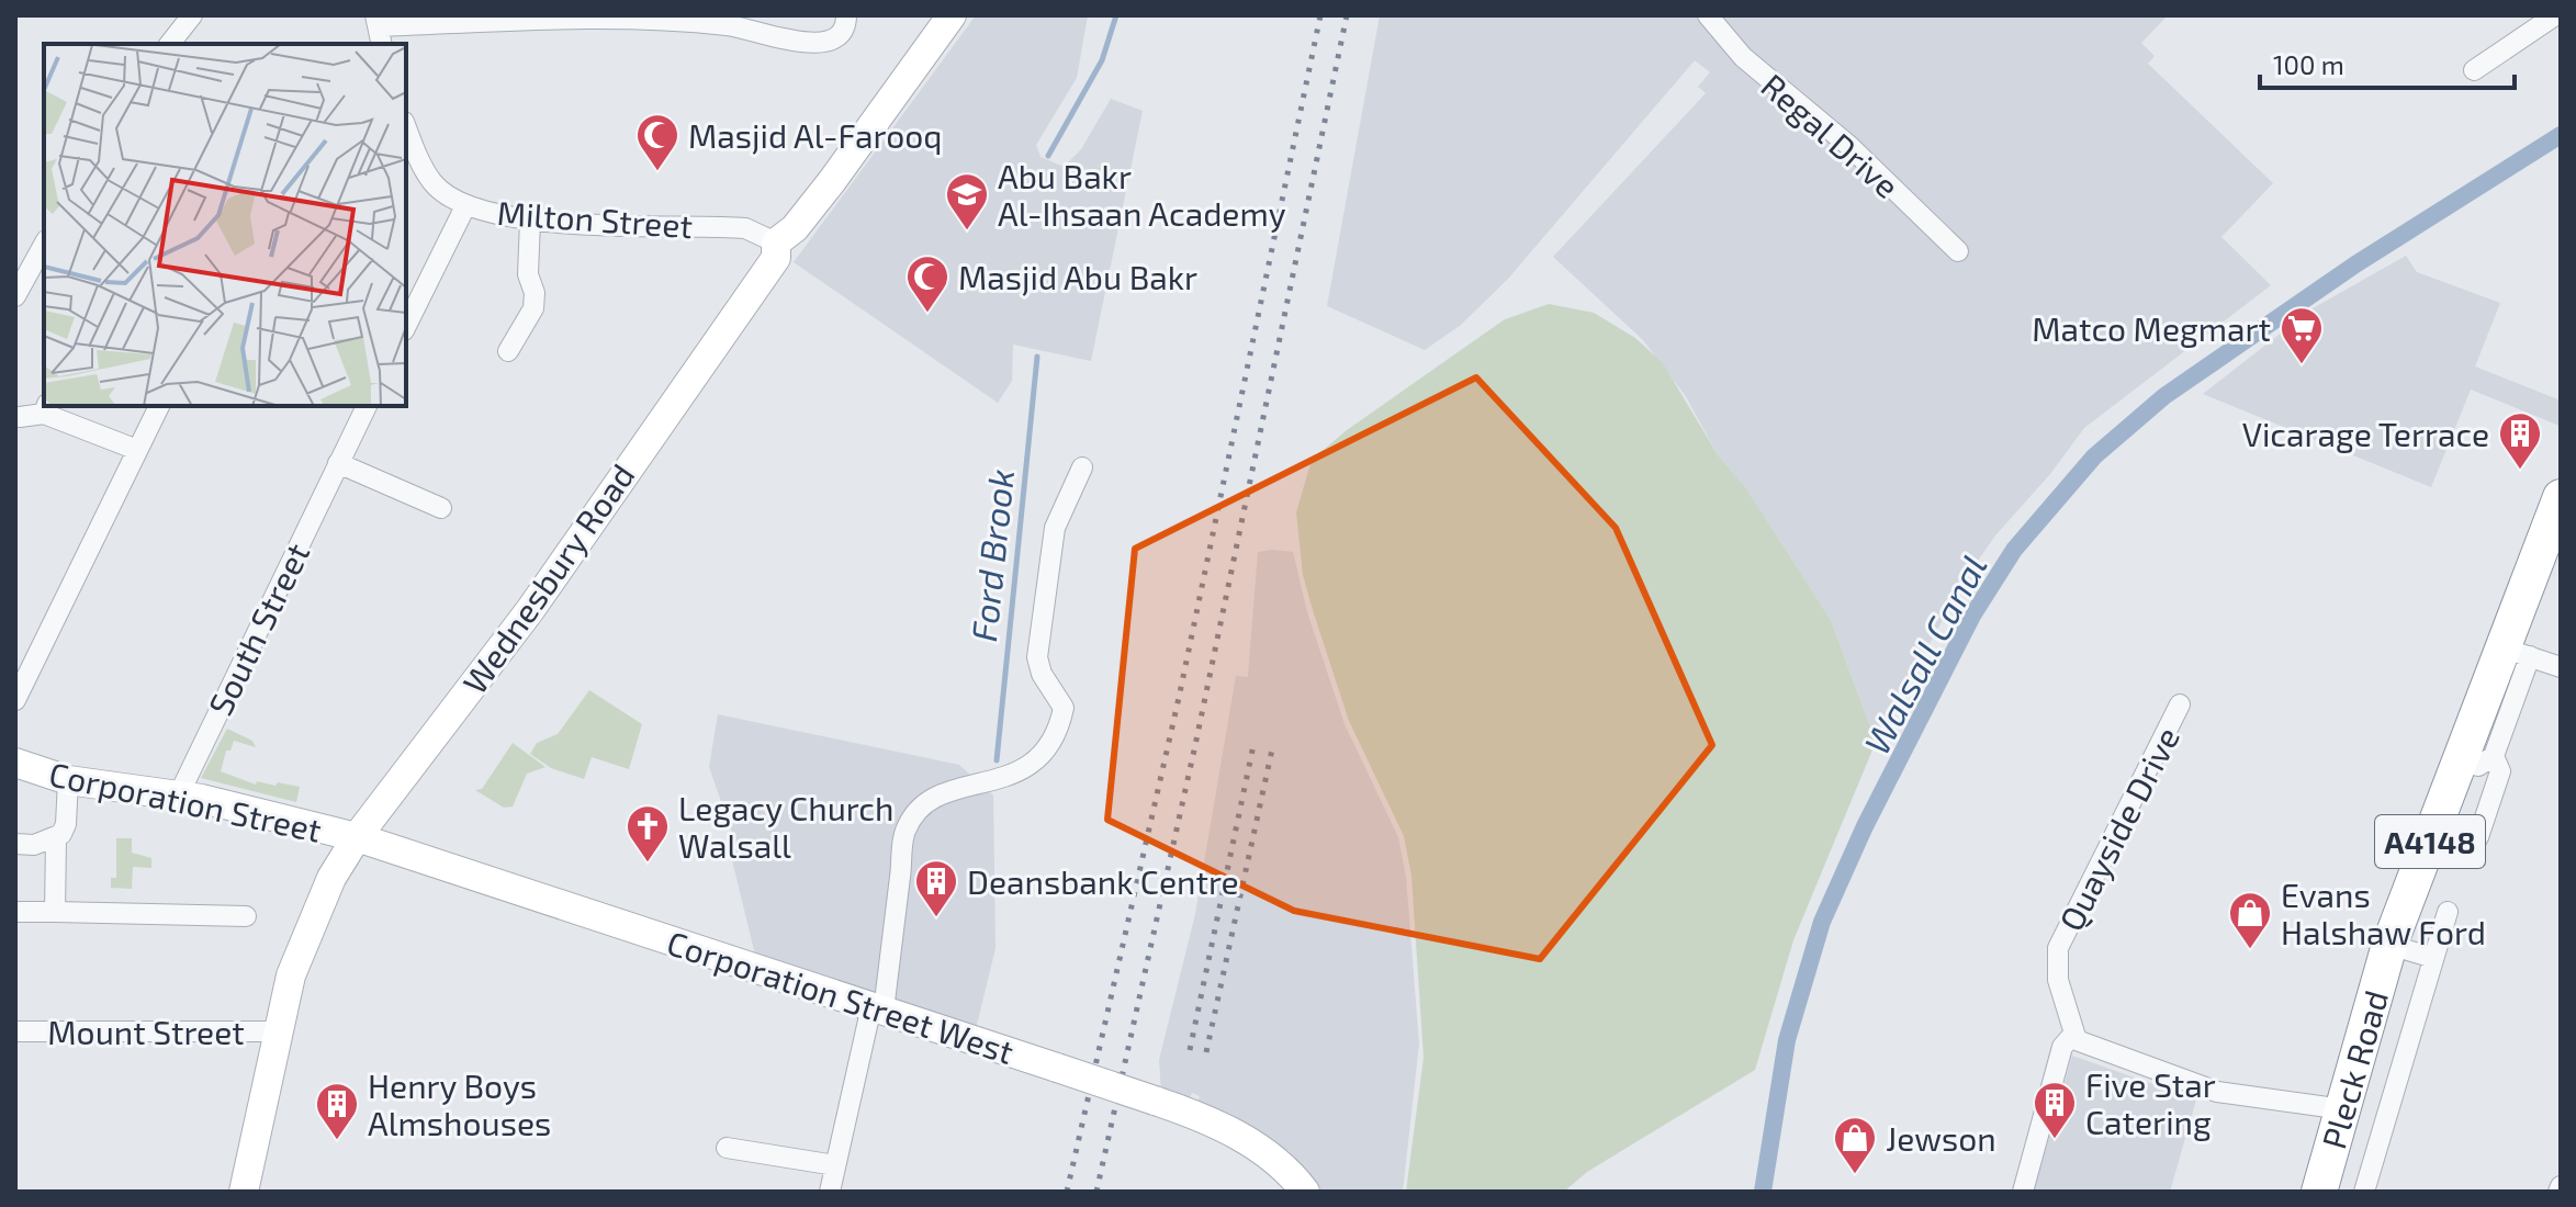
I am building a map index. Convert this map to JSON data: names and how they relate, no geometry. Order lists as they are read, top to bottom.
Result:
{
  "streets": {
    "highway": ["A4148", "Pleck Road"],
    "street": [
      "Regal Drive",
      "Milton Street",
      "Wednesbury Road",
      "South Street",
      "Corporation Street",
      "Quayside Drive",
      "Corporation Street West",
      "Mount Street"
    ]
  },
  "crossings": [
    ["Milton Street", "Wednesbury Road"],
    ["Wednesbury Road", "Corporation Street"],
    ["Wednesbury Road", "Corporation Street West"],
    ["Wednesbury Road", "Mount Street"],
    ["South Street", "Corporation Street"],
    ["Corporation Street", "Corporation Street West"]
  ],
  "water": ["Ford Brook", "Walsall Canal"],
  "places": {
    "mosque": ["Masjid Al-Farooq", "Masjid Abu Bakr"],
    "school or university": ["Abu Bakr Al-Ihsaan Academy"],
    "supermarket": ["Matco Megmart"],
    "building": [
      "Vicarage Terrace",
      "Deansbank Centre",
      "Five Star Catering",
      "Henry Boys Almshouses"
    ],
    "church": ["Legacy Church Walsall"],
    "shop": ["Evans Halshaw Ford", "Jewson"]
  },
  "scale_bar": "100 m"
}
